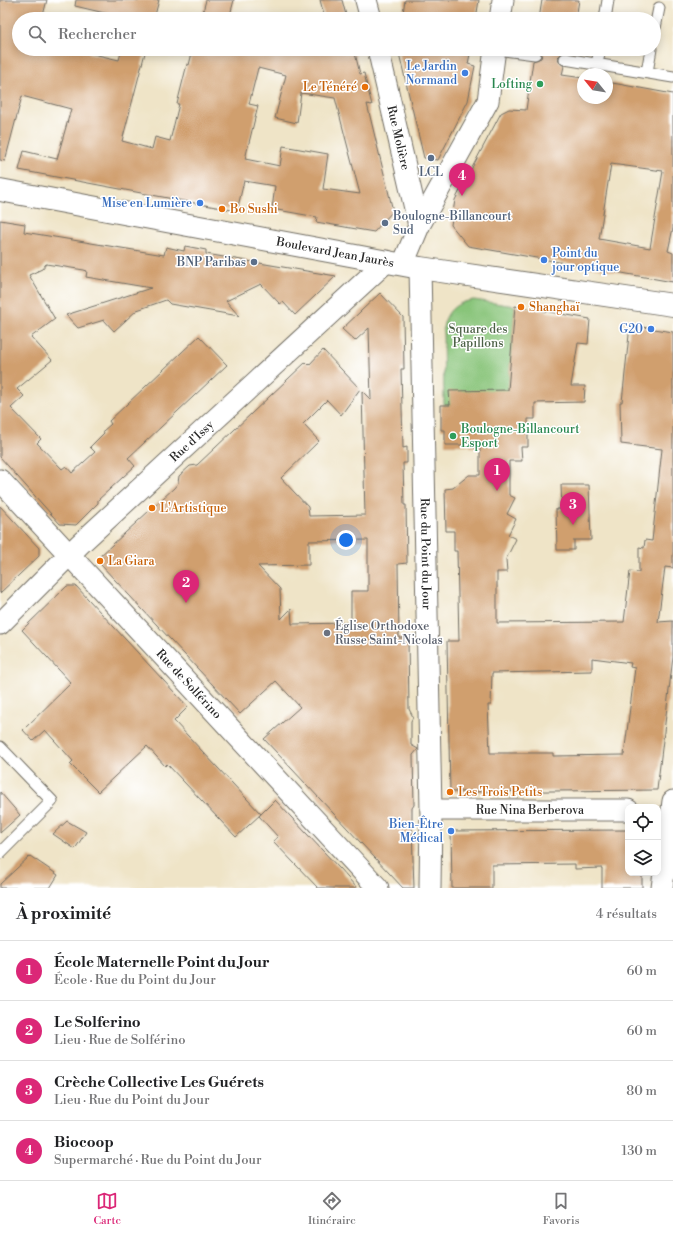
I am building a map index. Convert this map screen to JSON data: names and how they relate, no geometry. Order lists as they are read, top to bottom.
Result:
{
  "streets": {
    "street": [
      "Rue Molière",
      "Boulevard Jean Jaurès",
      "Rue d'Issy",
      "Rue du Point du Jour",
      "Rue de Solférino",
      "Rue Nina Berberova"
    ]
  },
  "crossings": [
    ["Rue Molière", "Rue du Point du Jour"],
    ["Boulevard Jean Jaurès", "Rue d'Issy"],
    ["Boulevard Jean Jaurès", "Rue du Point du Jour"],
    ["Rue d'Issy", "Rue du Point du Jour"],
    ["Rue d'Issy", "Rue de Solférino"],
    ["Rue du Point du Jour", "Rue Nina Berberova"]
  ],
  "parks": ["Square des Papillons"],
  "places": [
    "Le Jardin Normand",
    "Lofting",
    "Le Ténéré",
    "LCL",
    "Mise en Lumière",
    "Bo Sushi",
    "Boulogne-Billancourt Sud",
    "Point du jour optique",
    "BNP Paribas",
    "Shanghaï",
    "G20",
    "Boulogne-Billancourt Esport",
    "L'Artistique",
    "La Giara",
    "Église Orthodoxe Russe Saint-Nicolas",
    "Les Trois Petits",
    "Bien-Être Médical"
  ],
  "north": "top left",
  "page": {
    "search": "Rechercher",
    "pins": [
      "4",
      "1",
      "3",
      "2"
    ],
    "heading": ["À proximité", "4 résultats"],
    "list": [
      {
        "mark": "1",
        "name": "École Maternelle Point du Jour",
        "note": "École · Rue du Point du Jour",
        "value": "60 m"
      },
      {
        "mark": "2",
        "name": "Le Solferino",
        "note": "Lieu · Rue de Solférino",
        "value": "60 m"
      },
      {
        "mark": "3",
        "name": "Crèche Collective Les Guérets",
        "note": "Lieu · Rue du Point du Jour",
        "value": "80 m"
      },
      {
        "mark": "4",
        "name": "Biocoop",
        "note": "Supermarché · Rue du Point du Jour",
        "value": "130 m"
      }
    ],
    "nav": ["Carte", "Itinéraire", "Favoris"]
  }
}
